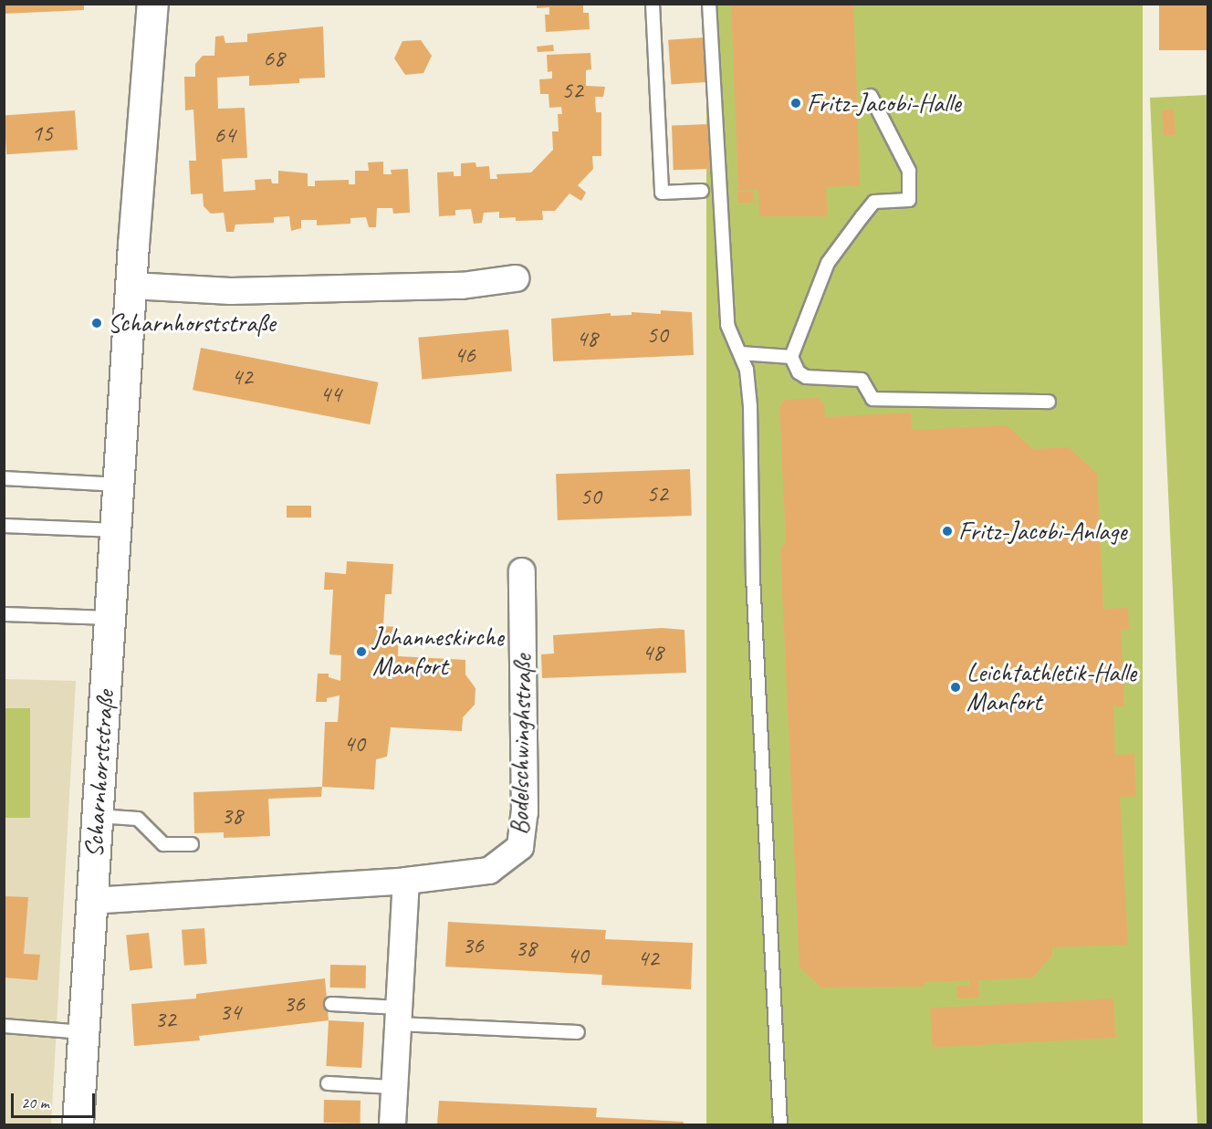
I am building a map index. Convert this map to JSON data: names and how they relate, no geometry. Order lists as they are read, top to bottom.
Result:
{
  "streets": {
    "street": ["Bodelschwinghstraße", "Scharnhorststraße"]
  },
  "places": [
    "Fritz-Jacobi-Halle",
    "Scharnhorststraße",
    "Fritz-Jacobi-Anlage",
    "Johanneskirche Manfort",
    "Leichtathletik-Halle Manfort"
  ],
  "house_numbers": [
    "68",
    "52",
    "15",
    "64",
    "50",
    "48",
    "46",
    "42",
    "44",
    "52",
    "50",
    "48",
    "40",
    "38",
    "36",
    "38",
    "40",
    "42",
    "36",
    "34",
    "32"
  ],
  "scale_bar": "20 m"
}
